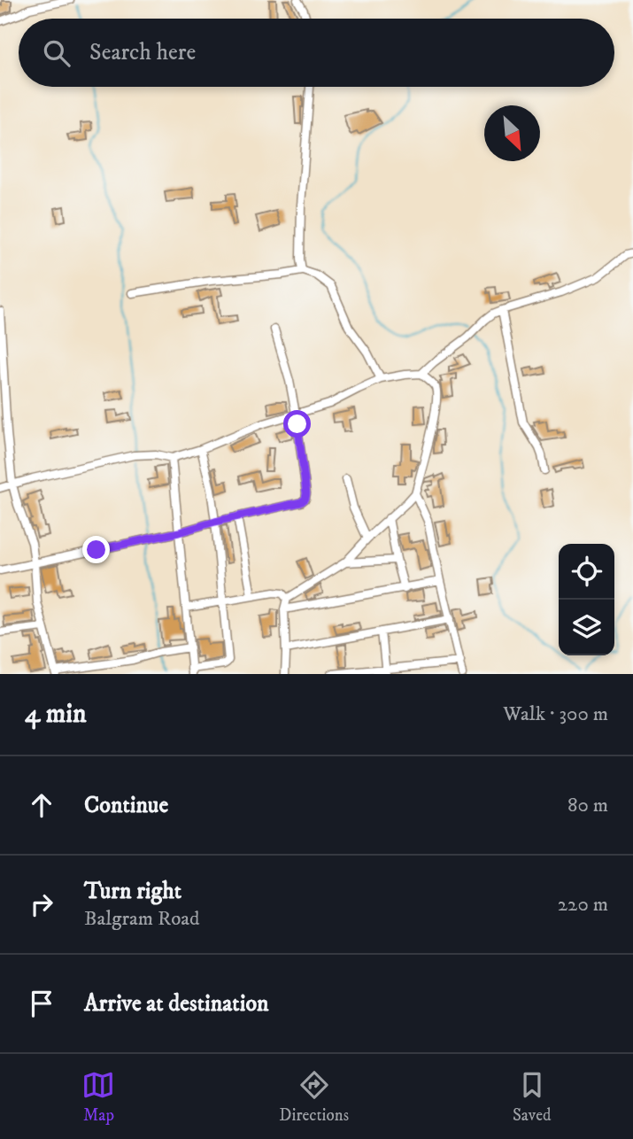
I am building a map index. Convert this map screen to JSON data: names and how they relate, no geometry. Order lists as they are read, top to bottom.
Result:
{
  "north": "bottom right",
  "page": {
    "search": "Search here",
    "heading": ["4 min", "Walk · 300 m"],
    "list": [
      ["Continue", "80 m"],
      ["Turn right", "Balgram Road", "220 m"],
      "Arrive at destination"
    ],
    "nav": ["Map", "Directions", "Saved"]
  }
}
